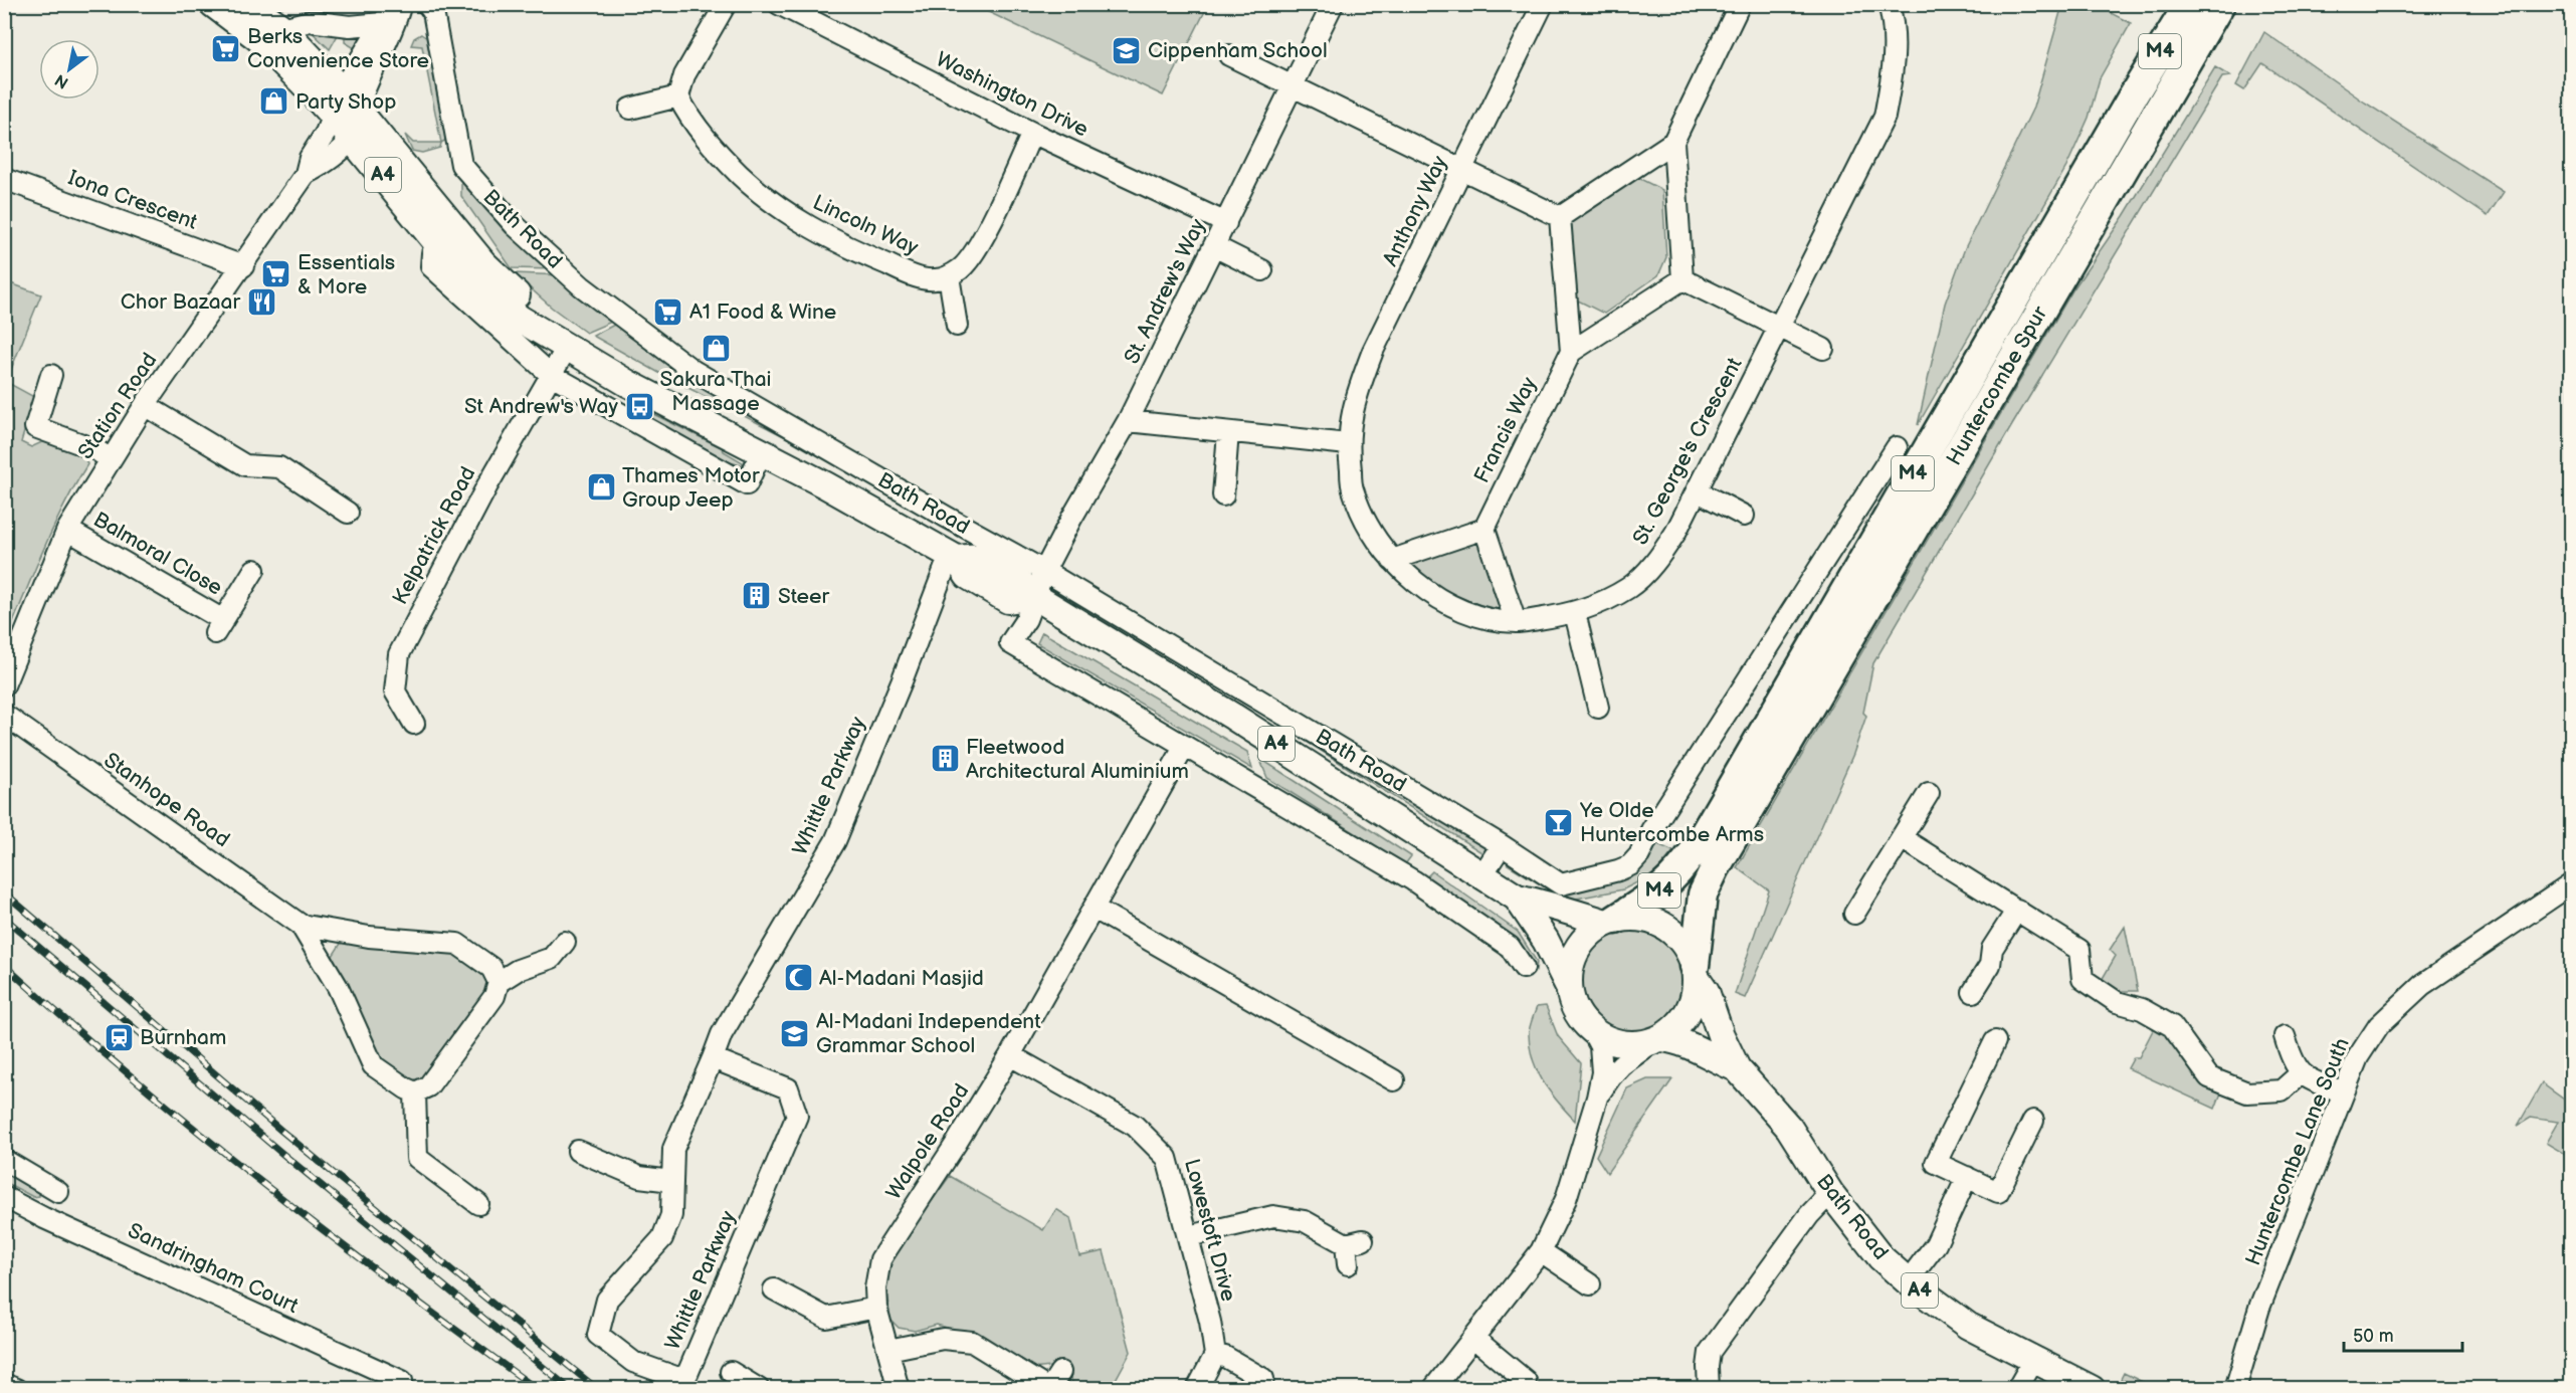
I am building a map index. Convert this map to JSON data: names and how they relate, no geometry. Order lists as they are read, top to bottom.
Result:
{
  "streets": {
    "highway": ["M4", "Huntercombe Spur"],
    "main road": ["A4", "Bath Road"],
    "street": [
      "Washington Drive",
      "Iona Crescent",
      "Anthony Way",
      "Lincoln Way",
      "St. Andrew's Way",
      "Station Road",
      "Francis Way",
      "St. George's Crescent",
      "Kelpatrick Road",
      "Balmoral Close",
      "Whittle Parkway",
      "Stanhope Road",
      "Walpole Road",
      "Huntercombe Lane South",
      "Lowestoft Drive",
      "Sandringham Court"
    ]
  },
  "crossings": [
    ["Washington Drive", "St. Andrew's Way"],
    ["Iona Crescent", "Station Road"],
    ["Anthony Way", "St. George's Crescent"],
    ["Bath Road", "St. Andrew's Way"],
    ["Bath Road", "Huntercombe Spur"],
    ["Bath Road", "Station Road"],
    ["Bath Road", "Kelpatrick Road"],
    ["Bath Road", "Whittle Parkway"],
    ["St. Andrew's Way", "Walpole Road"],
    ["Station Road", "Balmoral Close"],
    ["Walpole Road", "Lowestoft Drive"]
  ],
  "places": {
    "supermarket": ["Berks Convenience Store", "Essentials & More", "A1 Food & Wine"],
    "school or university": ["Cippenham School", "Al-Madani Independent Grammar School"],
    "shop": ["Party Shop", "Sakura Thai Massage", "Thames Motor Group Jeep"],
    "restaurant": ["Chor Bazaar"],
    "bus stop": ["St Andrew's Way"],
    "building": ["Steer", "Fleetwood Architectural Aluminium"],
    "bar": ["Ye Olde Huntercombe Arms"],
    "mosque": ["Al-Madani Masjid"],
    "station": ["Burnham"]
  },
  "scale_bar": "50 m",
  "north": "bottom left"
}
